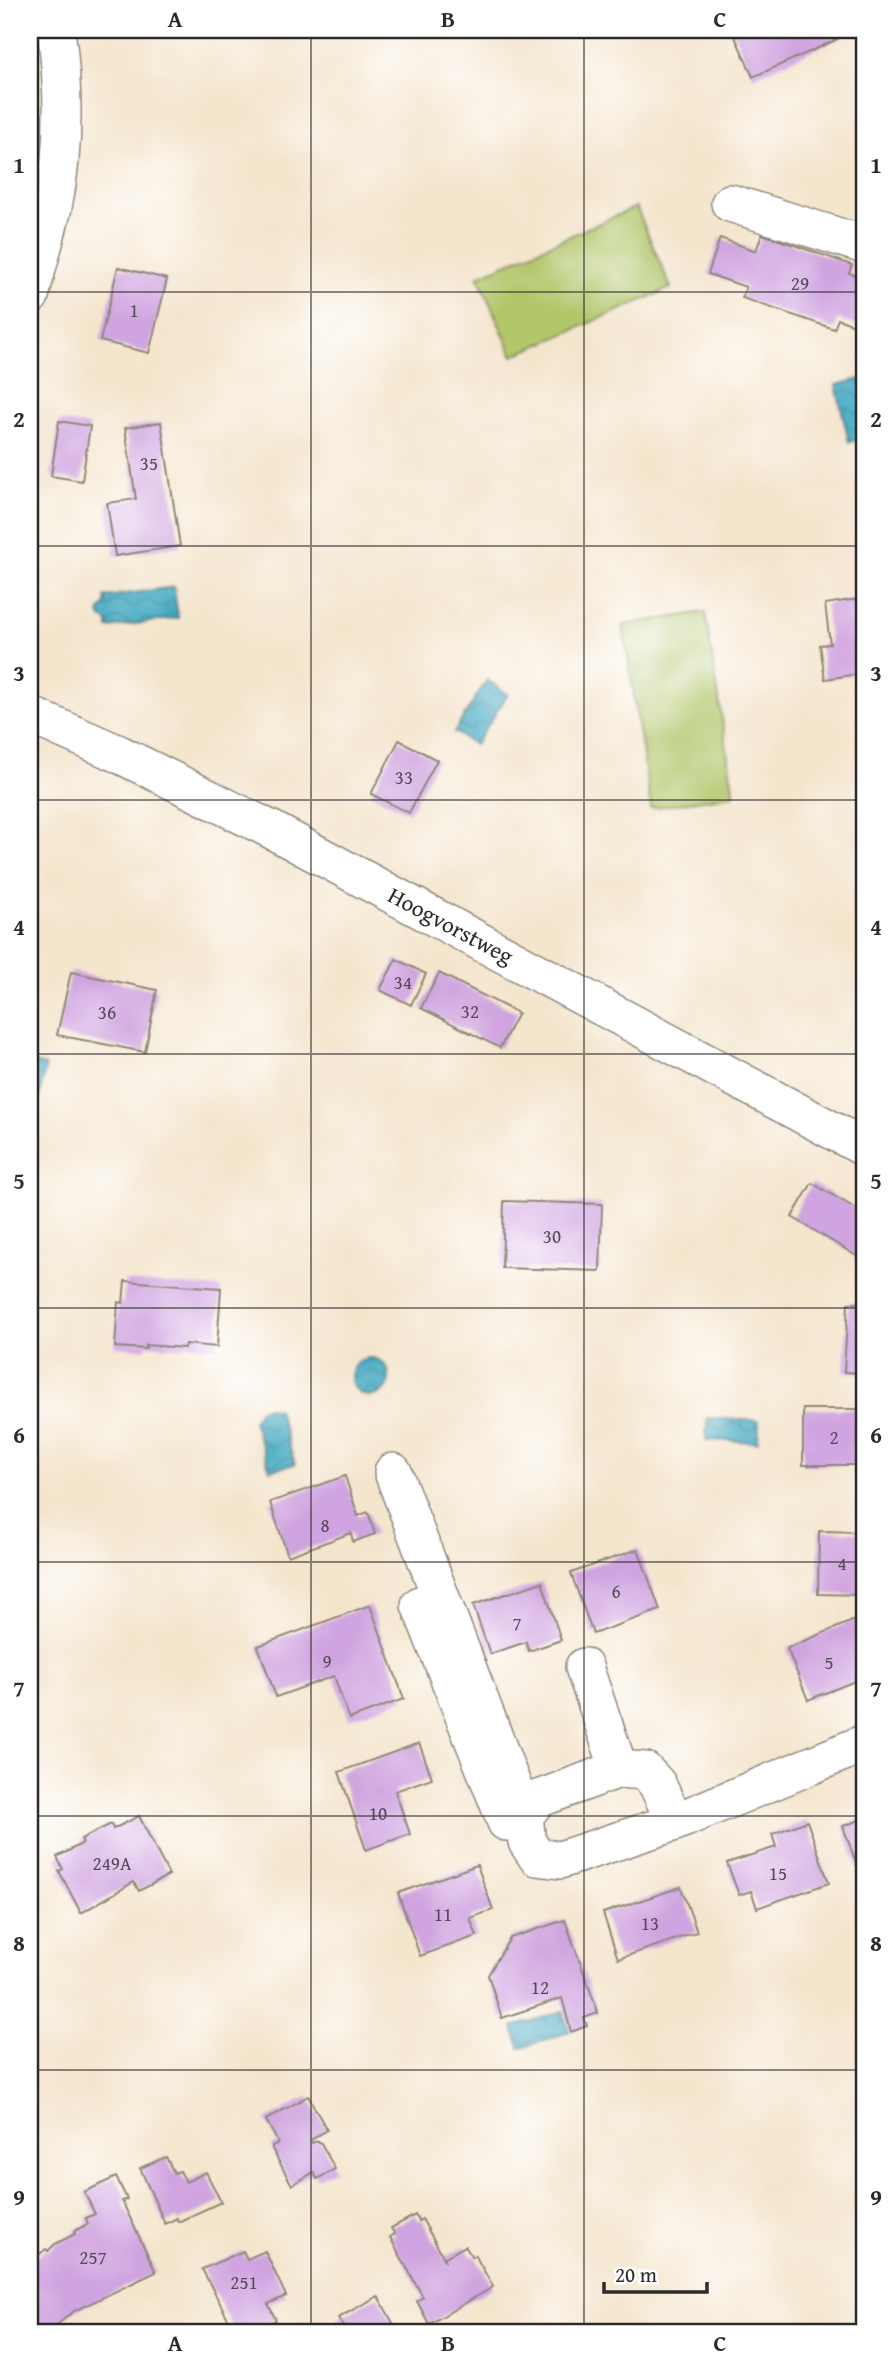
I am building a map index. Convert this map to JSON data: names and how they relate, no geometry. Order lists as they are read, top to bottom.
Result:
{
  "streets": {
    "street": ["Hoogvorstweg"]
  },
  "house_numbers": [
    "29",
    "1",
    "35",
    "33",
    "34",
    "32",
    "36",
    "30",
    "2",
    "8",
    "4",
    "6",
    "7",
    "9",
    "5",
    "10",
    "249A",
    "15",
    "11",
    "13",
    "12",
    "257",
    "251"
  ],
  "scale_bar": "20 m",
  "grid": {
    "columns": ["A", "B", "C"],
    "rows": [
      "1",
      "2",
      "3",
      "4",
      "5",
      "6",
      "7",
      "8",
      "9"
    ]
  }
}
